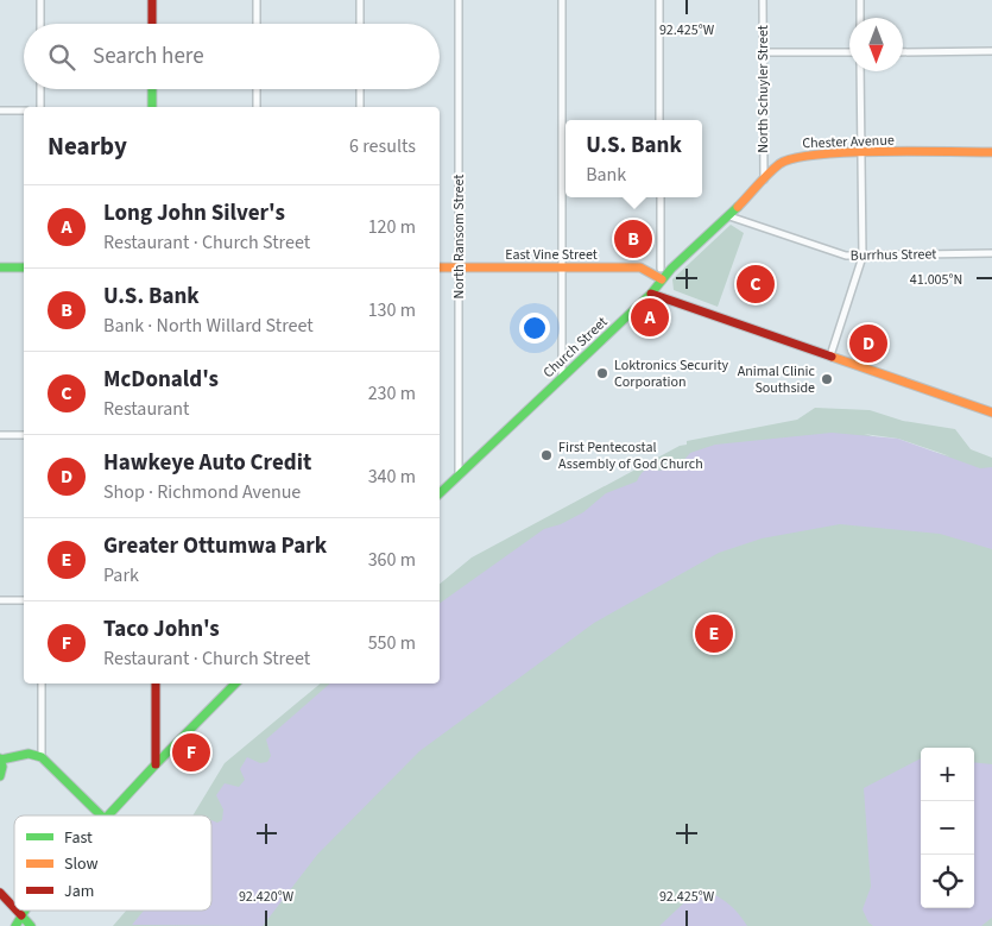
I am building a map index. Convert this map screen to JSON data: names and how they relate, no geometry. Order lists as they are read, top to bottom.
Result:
{
  "streets": {
    "main road": ["Chester Avenue", "East Vine Street", "Church Street"],
    "street": ["North Schuyler Street", "North Ransom Street", "Burrhus Street"]
  },
  "crossings": [
    ["North Schuyler Street", "Chester Avenue"],
    ["Chester Avenue", "Burrhus Street"],
    ["Chester Avenue", "Church Street"],
    ["North Ransom Street", "East Vine Street"],
    ["North Ransom Street", "Church Street"],
    ["East Vine Street", "Church Street"],
    ["Burrhus Street", "Church Street"]
  ],
  "places": ["Loktronics Security Corporation", "Animal Clinic Southside", "First Pentecostal Assembly of God Church"],
  "legend": ["Fast", "Slow", "Jam"],
  "north": "bottom",
  "page": {
    "search": "Search here",
    "heading": ["Nearby", "6 results"],
    "popup": ["U.S. Bank", "Bank"],
    "list": [
      {
        "mark": "A",
        "name": "Long John Silver's",
        "note": "Restaurant · Church Street",
        "value": "120 m"
      },
      {
        "mark": "B",
        "name": "U.S. Bank",
        "note": "Bank · North Willard Street",
        "value": "130 m"
      },
      {
        "mark": "C",
        "name": "McDonald's",
        "note": "Restaurant",
        "value": "230 m"
      },
      {
        "mark": "D",
        "name": "Hawkeye Auto Credit",
        "note": "Shop · Richmond Avenue",
        "value": "340 m"
      },
      {
        "mark": "E",
        "name": "Greater Ottumwa Park",
        "note": "Park",
        "value": "360 m"
      },
      {
        "mark": "F",
        "name": "Taco John's",
        "note": "Restaurant · Church Street",
        "value": "550 m"
      }
    ],
    "pins": [
      "B",
      "C",
      "A",
      "D",
      "E",
      "F"
    ],
    "map_buttons": ["+", "−"]
  },
  "coordinates": ["92.425°W", "41.005°N", "92.420°W"]
}
